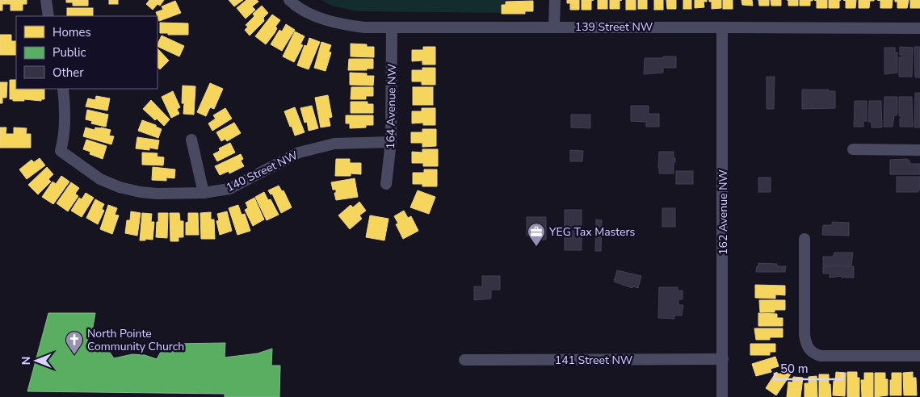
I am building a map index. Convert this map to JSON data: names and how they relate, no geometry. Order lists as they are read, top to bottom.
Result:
{
  "streets": {
    "street": [
      "139 Street NW",
      "164 Avenue NW",
      "140 Street NW",
      "162 Avenue NW",
      "141 Street NW"
    ]
  },
  "crossings": [
    ["139 Street NW", "164 Avenue NW"],
    ["139 Street NW", "162 Avenue NW"],
    ["164 Avenue NW", "140 Street NW"],
    ["162 Avenue NW", "141 Street NW"]
  ],
  "places": {
    "office": ["YEG Tax Masters"],
    "church": ["North Pointe Community Church"]
  },
  "legend": ["Homes", "Public", "Other"],
  "scale_bar": "50 m",
  "north": "left"
}
